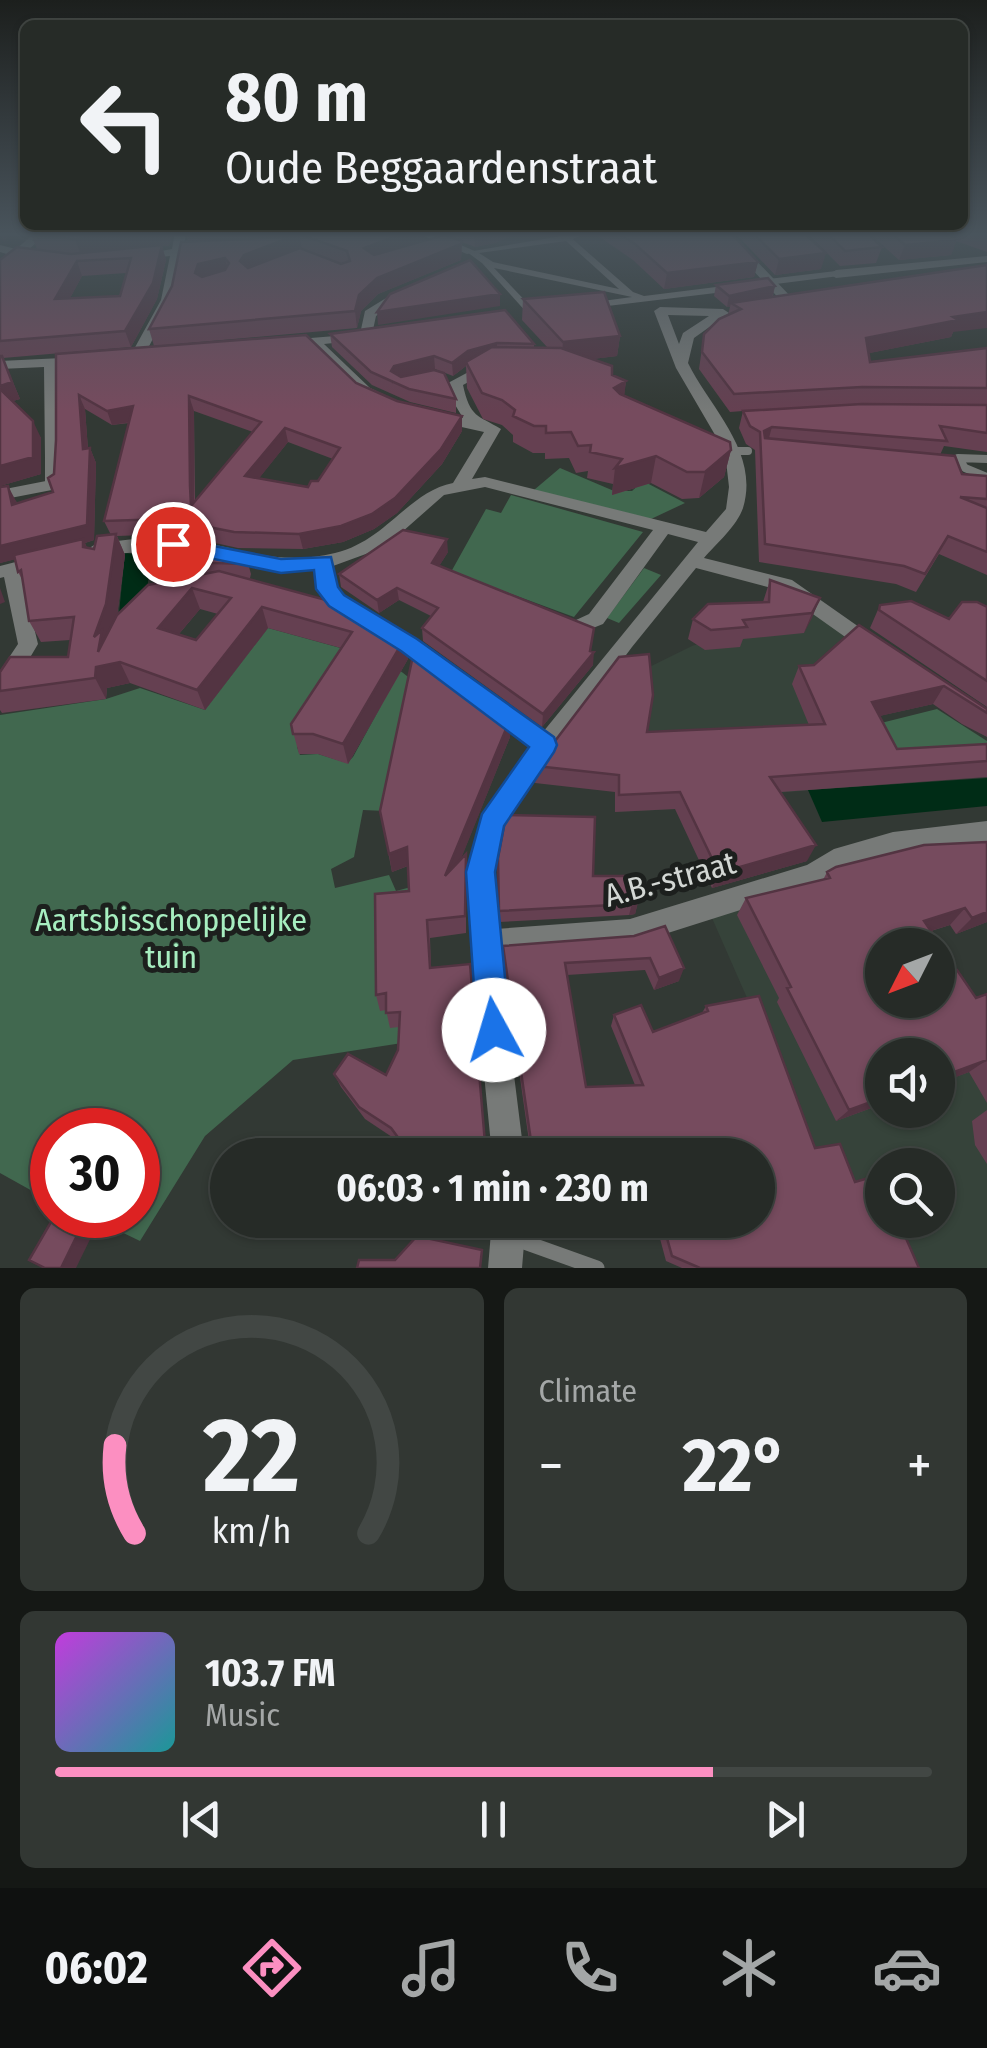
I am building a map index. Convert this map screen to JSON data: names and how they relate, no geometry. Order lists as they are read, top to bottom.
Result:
{
  "streets": {
    "street": ["A.B.-straat"]
  },
  "parks": ["Aartsbisschoppelijke tuin"],
  "north": "bottom left",
  "page": {
    "turn": ["80 m", "Oude Beggaardenstraat"],
    "limit": "30",
    "trip": "06:03 · 1 min · 230 m",
    "tile": "Climate",
    "heat": ["−", "22°", "+"],
    "song": ["103.7 FM", "Music"],
    "tabs": "06:02",
    "gauge": ["22", "km/h"]
  }
}
